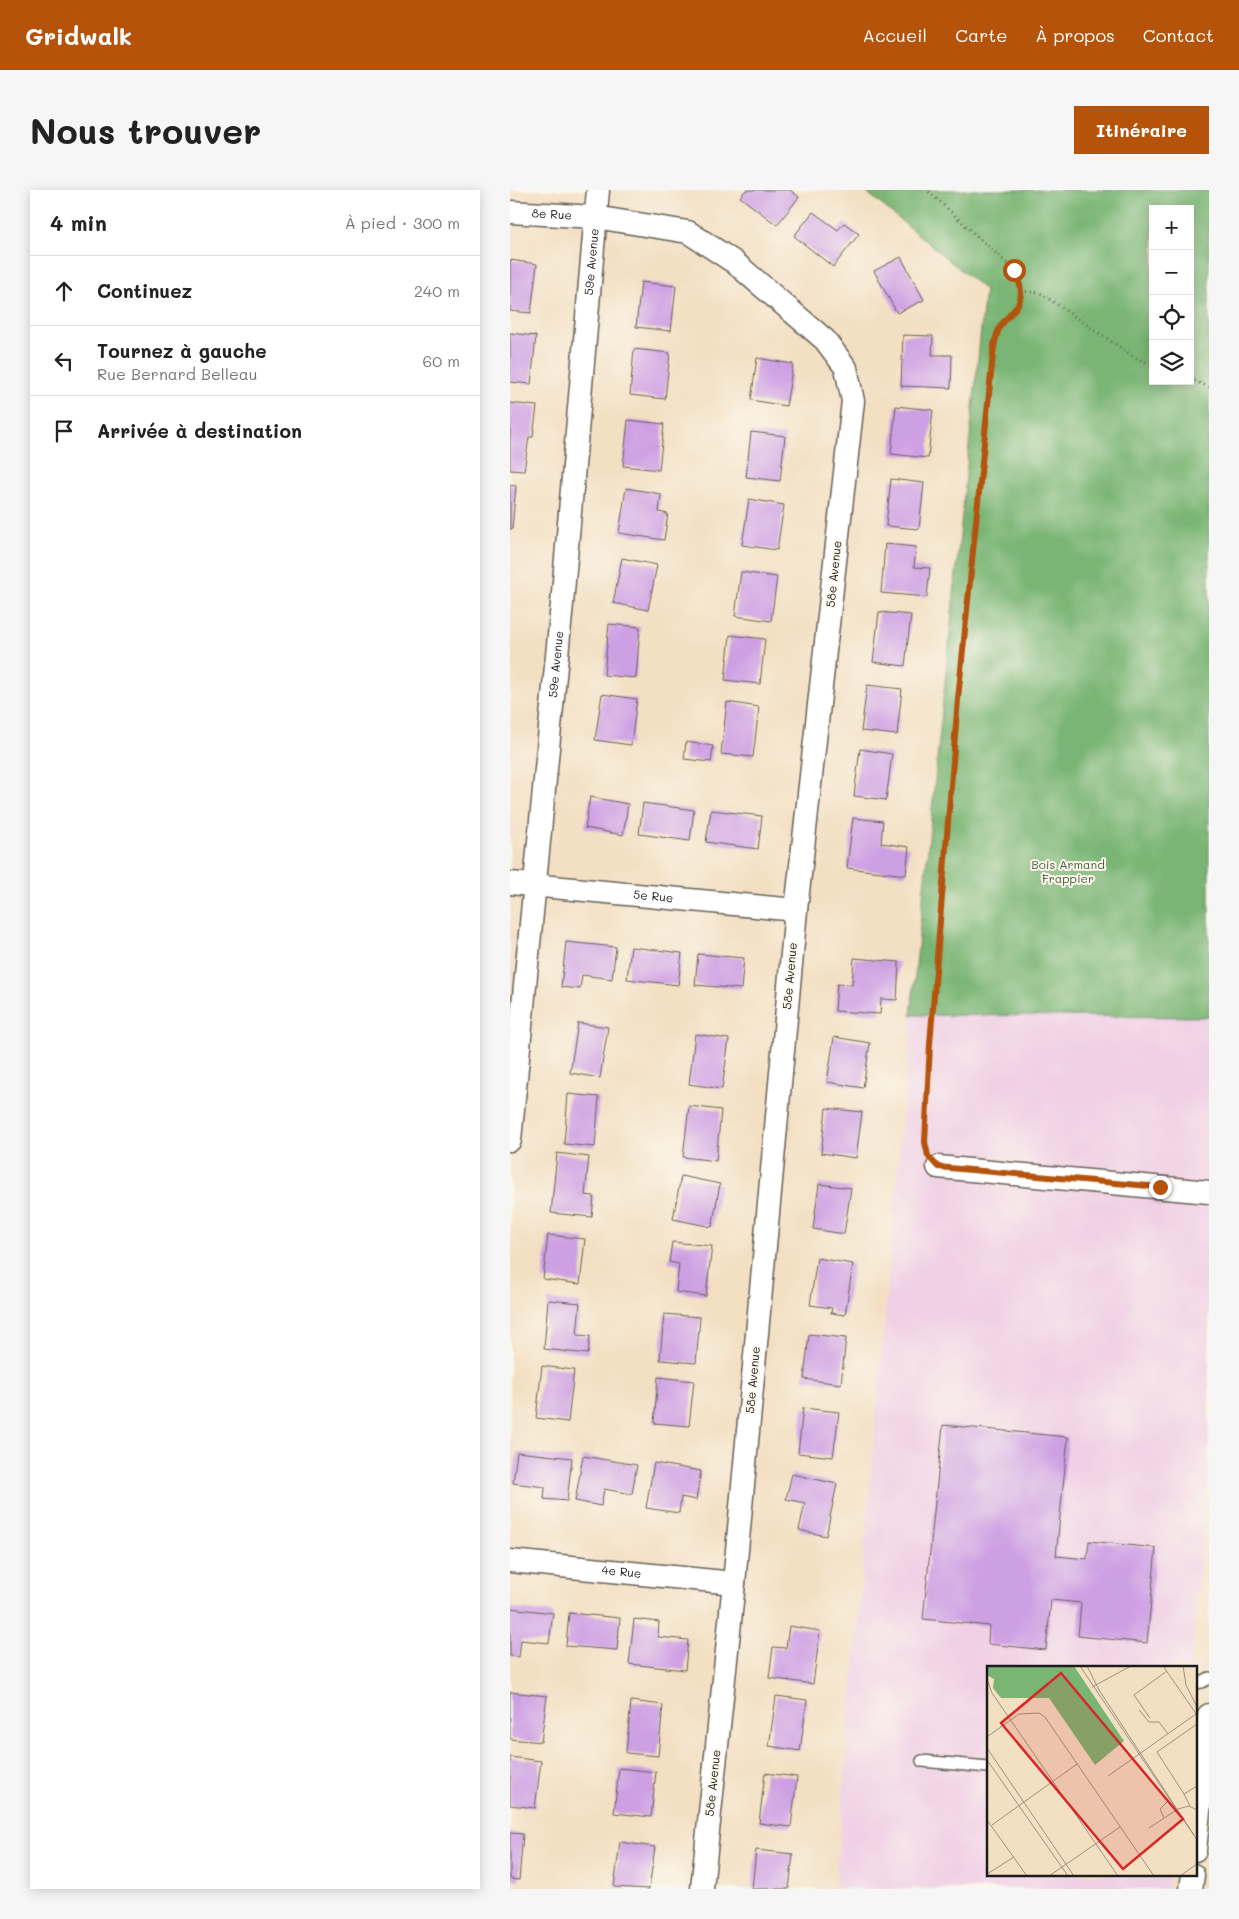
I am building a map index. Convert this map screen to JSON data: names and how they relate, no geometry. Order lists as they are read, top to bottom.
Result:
{
  "streets": {
    "street": [
      "8e Rue",
      "59e Avenue",
      "58e Avenue",
      "5e Rue",
      "4e Rue"
    ]
  },
  "crossings": [
    ["8e Rue", "59e Avenue"],
    ["8e Rue", "58e Avenue"],
    ["59e Avenue", "58e Avenue"],
    ["59e Avenue", "5e Rue"],
    ["58e Avenue", "5e Rue"],
    ["58e Avenue", "4e Rue"]
  ],
  "parks": ["Bois Armand Frappier"],
  "page": {
    "header": "Gridwalk",
    "nav": [
      "Accueil",
      "Carte",
      "À propos",
      "Contact"
    ],
    "buttons": "Itinéraire",
    "title": "Nous trouver",
    "heading": ["4 min", "À pied · 300 m"],
    "map_buttons": ["+", "−"],
    "list": [
      ["Continuez", "240 m"],
      ["Tournez à gauche", "Rue Bernard Belleau", "60 m"],
      "Arrivée à destination"
    ]
  }
}
